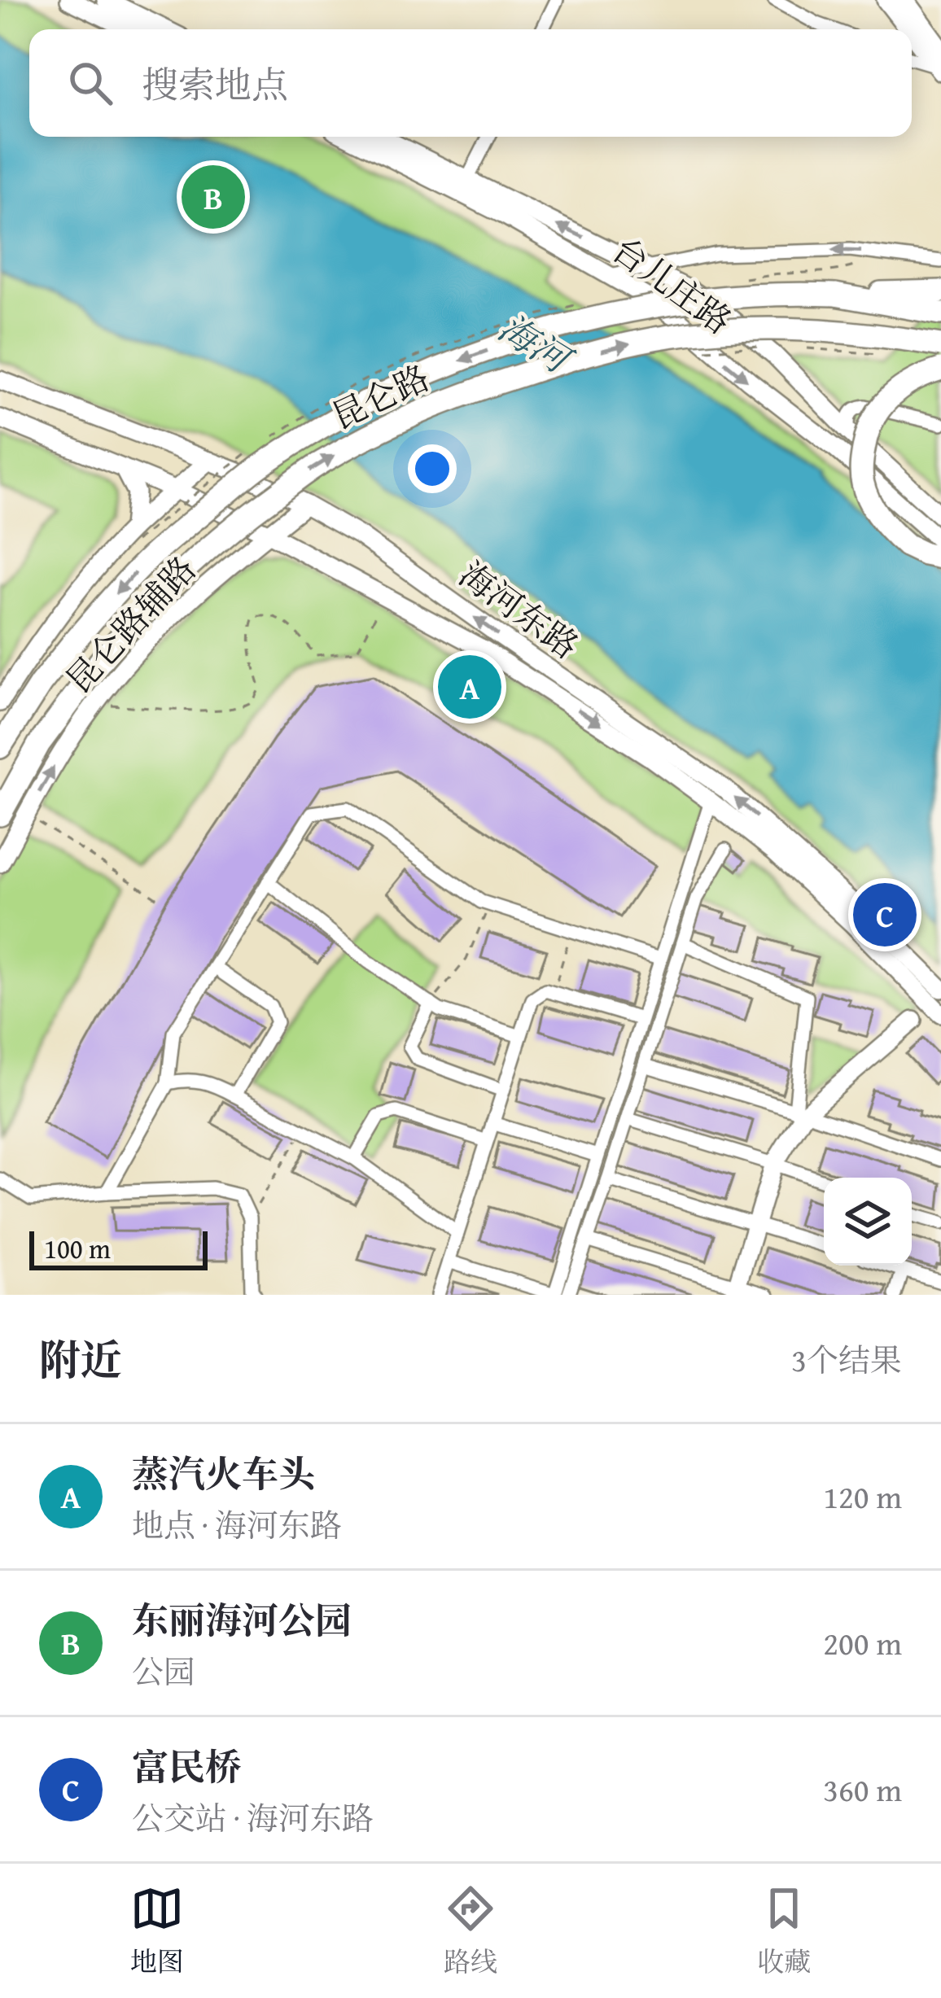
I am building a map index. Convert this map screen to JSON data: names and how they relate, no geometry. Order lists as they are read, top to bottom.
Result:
{
  "streets": {
    "highway": ["昆仑路"],
    "main road": ["台儿庄路", "海河东路", "昆仑路辅路"]
  },
  "crossings": [
    ["海河东路", "昆仑路辅路"]
  ],
  "water": ["海河"],
  "scale_bar": "100 m",
  "page": {
    "search": "搜索地点",
    "pins": ["B", "A", "C"],
    "scale": "100 m",
    "heading": ["附近", "3个结果"],
    "list": [
      {
        "mark": "A",
        "name": "蒸汽火车头",
        "note": "地点 · 海河东路",
        "value": "120 m"
      },
      {
        "mark": "B",
        "name": "东丽海河公园",
        "note": "公园",
        "value": "200 m"
      },
      {
        "mark": "C",
        "name": "富民桥",
        "note": "公交站 · 海河东路",
        "value": "360 m"
      }
    ],
    "nav": ["地图", "路线", "收藏"]
  }
}
